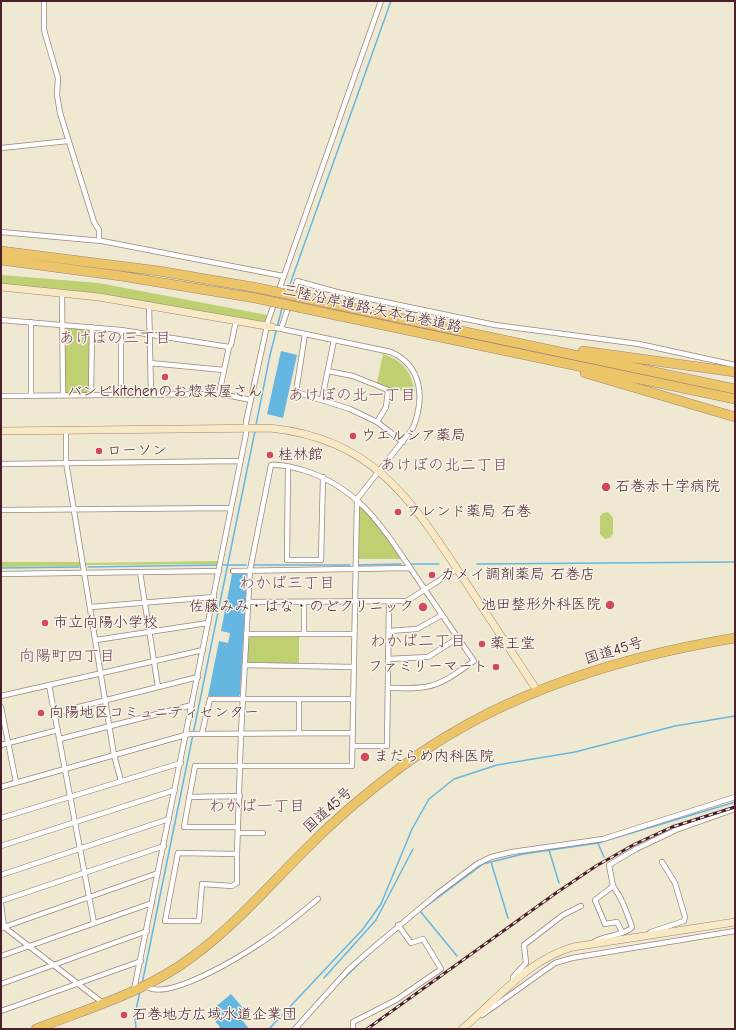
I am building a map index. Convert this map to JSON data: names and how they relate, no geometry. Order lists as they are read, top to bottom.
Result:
{
  "streets": {
    "highway": ["三陸沿岸道路;矢本石巻道路", "国道45号"]
  },
  "districts": [
    "あけぼの三丁目",
    "あけぼの北一丁目",
    "あけぼの北二丁目",
    "わかば三丁目",
    "わかば二丁目",
    "向陽町四丁目",
    "わかば一丁目"
  ],
  "places": [
    "バンビkitchenのお惣菜屋さん",
    "ウエルシア薬局",
    "ローソン",
    "桂林館",
    "石巻赤十字病院",
    "フレンド薬局 石巻",
    "カメイ調剤薬局 石巻店",
    "池田整形外科医院",
    "佐藤みみ・はな・のどクリニック",
    "市立向陽小学校",
    "薬王堂",
    "ファミリーマート",
    "向陽地区コミュニティセンター",
    "まだらめ内科医院",
    "石巻地方広域水道企業団"
  ]
}
